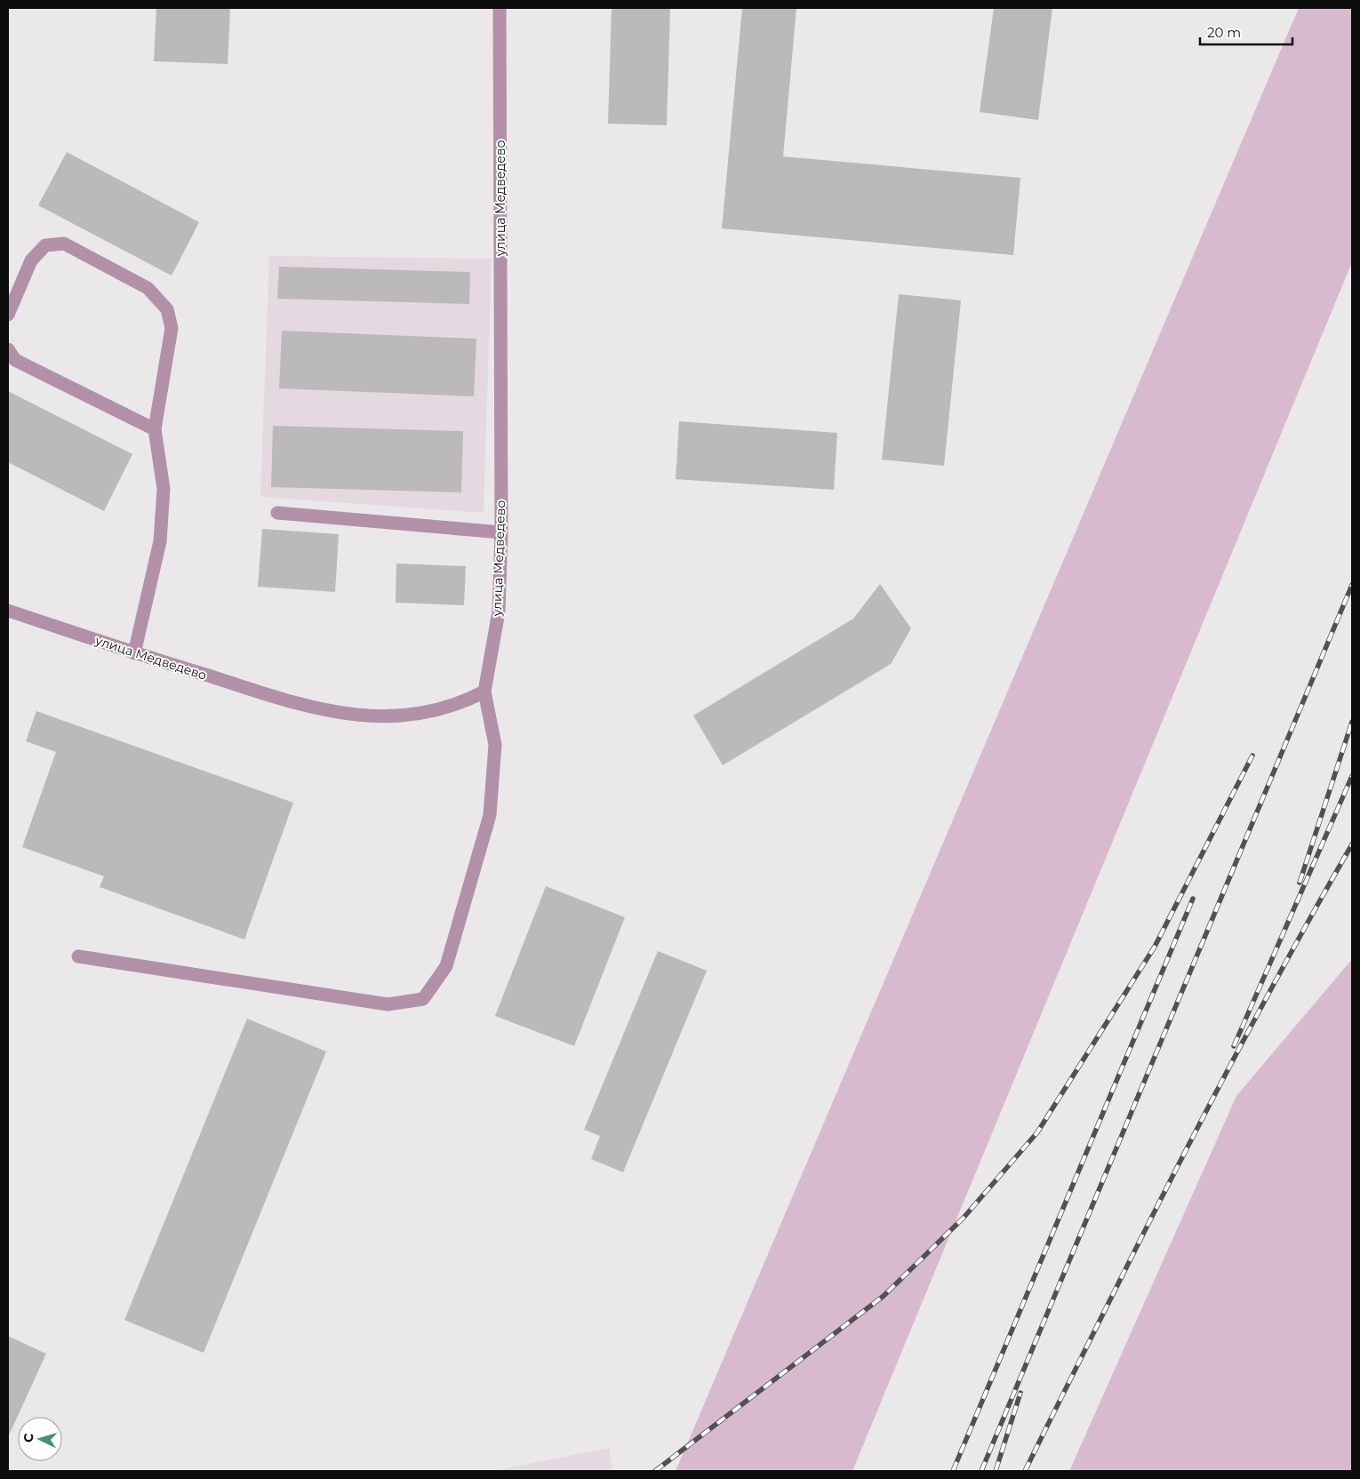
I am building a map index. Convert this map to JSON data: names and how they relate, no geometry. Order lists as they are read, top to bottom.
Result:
{
  "streets": {
    "street": ["улица Медведево"]
  },
  "scale_bar": "20 m",
  "north": "left"
}
